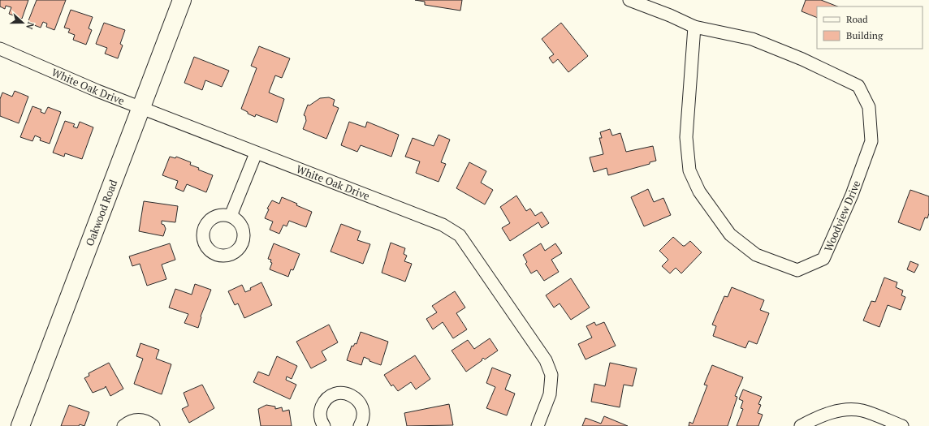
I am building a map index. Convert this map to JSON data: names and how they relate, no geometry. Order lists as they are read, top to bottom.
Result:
{
  "streets": {
    "street": ["White Oak Drive", "Oakwood Road", "Woodview Drive"]
  },
  "crossings": [
    ["White Oak Drive", "Oakwood Road"]
  ],
  "legend": ["Road", "Building"],
  "north": "right"
}
